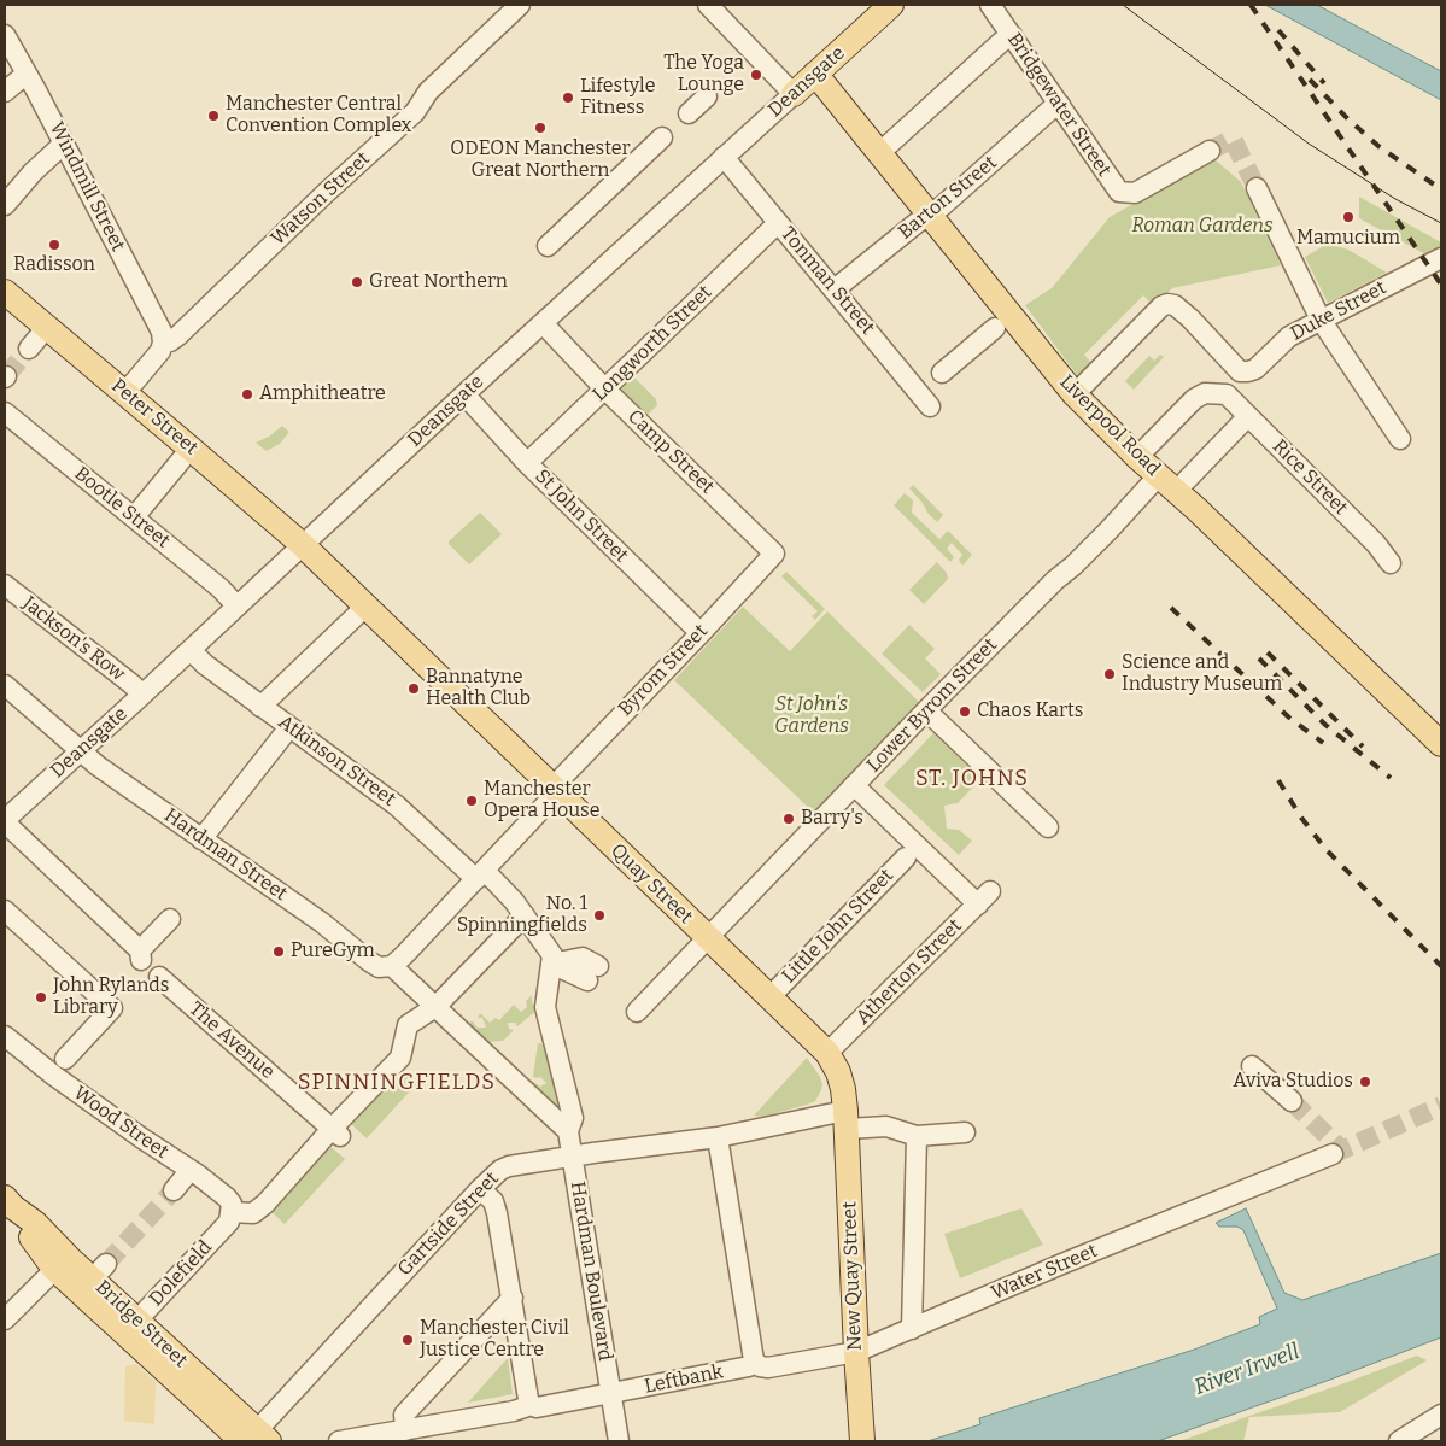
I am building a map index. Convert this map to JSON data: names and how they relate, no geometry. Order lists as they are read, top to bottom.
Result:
{
  "streets": {
    "main road": [
      "Deansgate",
      "Peter Street",
      "Liverpool Road",
      "Quay Street",
      "New Quay Street",
      "Bridge Street"
    ],
    "street": [
      "Bridgewater Street",
      "Windmill Street",
      "Barton Street",
      "Watson Street",
      "Tonman Street",
      "Duke Street",
      "Longworth Street",
      "Camp Street",
      "Rice Street",
      "Bootle Street",
      "St John Street",
      "Jackson's Row",
      "Byrom Street",
      "Lower Byrom Street",
      "Atkinson Street",
      "Hardman Street",
      "Little John Street",
      "Atherton Street",
      "The Avenue",
      "Wood Street",
      "Gartside Street",
      "Hardman Boulevard",
      "Water Street",
      "Dolefield",
      "Leftbank"
    ]
  },
  "crossings": [
    ["Deansgate", "Tonman Street"],
    ["Deansgate", "Peter Street"],
    ["Deansgate", "Liverpool Road"],
    ["Deansgate", "Camp Street"],
    ["Deansgate", "Bootle Street"],
    ["Deansgate", "St John Street"],
    ["Deansgate", "Jackson's Row"],
    ["Deansgate", "Atkinson Street"],
    ["Deansgate", "Hardman Street"],
    ["Deansgate", "Quay Street"],
    ["Bridgewater Street", "Barton Street"],
    ["Windmill Street", "Watson Street"],
    ["Barton Street", "Tonman Street"],
    ["Barton Street", "Liverpool Road"],
    ["Watson Street", "Peter Street"],
    ["Tonman Street", "Longworth Street"],
    ["Longworth Street", "Camp Street"],
    ["Longworth Street", "St John Street"],
    ["Peter Street", "Quay Street"],
    ["Liverpool Road", "Lower Byrom Street"],
    ["Camp Street", "Byrom Street"],
    ["St John Street", "Byrom Street"],
    ["Byrom Street", "Atkinson Street"],
    ["Byrom Street", "Hardman Street"],
    ["Byrom Street", "Quay Street"],
    ["Lower Byrom Street", "Quay Street"],
    ["Lower Byrom Street", "Atherton Street"],
    ["Atkinson Street", "Hardman Boulevard"],
    ["Quay Street", "Little John Street"],
    ["Quay Street", "Atherton Street"],
    ["Quay Street", "Gartside Street"],
    ["Quay Street", "New Quay Street"],
    ["Wood Street", "Dolefield"],
    ["Gartside Street", "Hardman Boulevard"],
    ["Gartside Street", "New Quay Street"],
    ["Gartside Street", "Bridge Street"],
    ["Hardman Boulevard", "Leftbank"],
    ["Water Street", "New Quay Street"],
    ["Water Street", "Leftbank"],
    ["Dolefield", "Bridge Street"]
  ],
  "districts": ["ST. JOHNS", "SPINNINGFIELDS"],
  "water": ["River Irwell"],
  "parks": ["Roman Gardens", "St John's Gardens"],
  "places": [
    "The Yoga Lounge",
    "Lifestyle Fitness",
    "Manchester Central Convention Complex",
    "ODEON Manchester Great Northern",
    "Mamucium",
    "Radisson",
    "Great Northern",
    "Amphitheatre",
    "Science and Industry Museum",
    "Bannatyne Health Club",
    "Chaos Karts",
    "Manchester Opera House",
    "Barry's",
    "No. 1 Spinningfields",
    "PureGym",
    "John Rylands Library",
    "Aviva Studios",
    "Manchester Civil Justice Centre"
  ]
}
